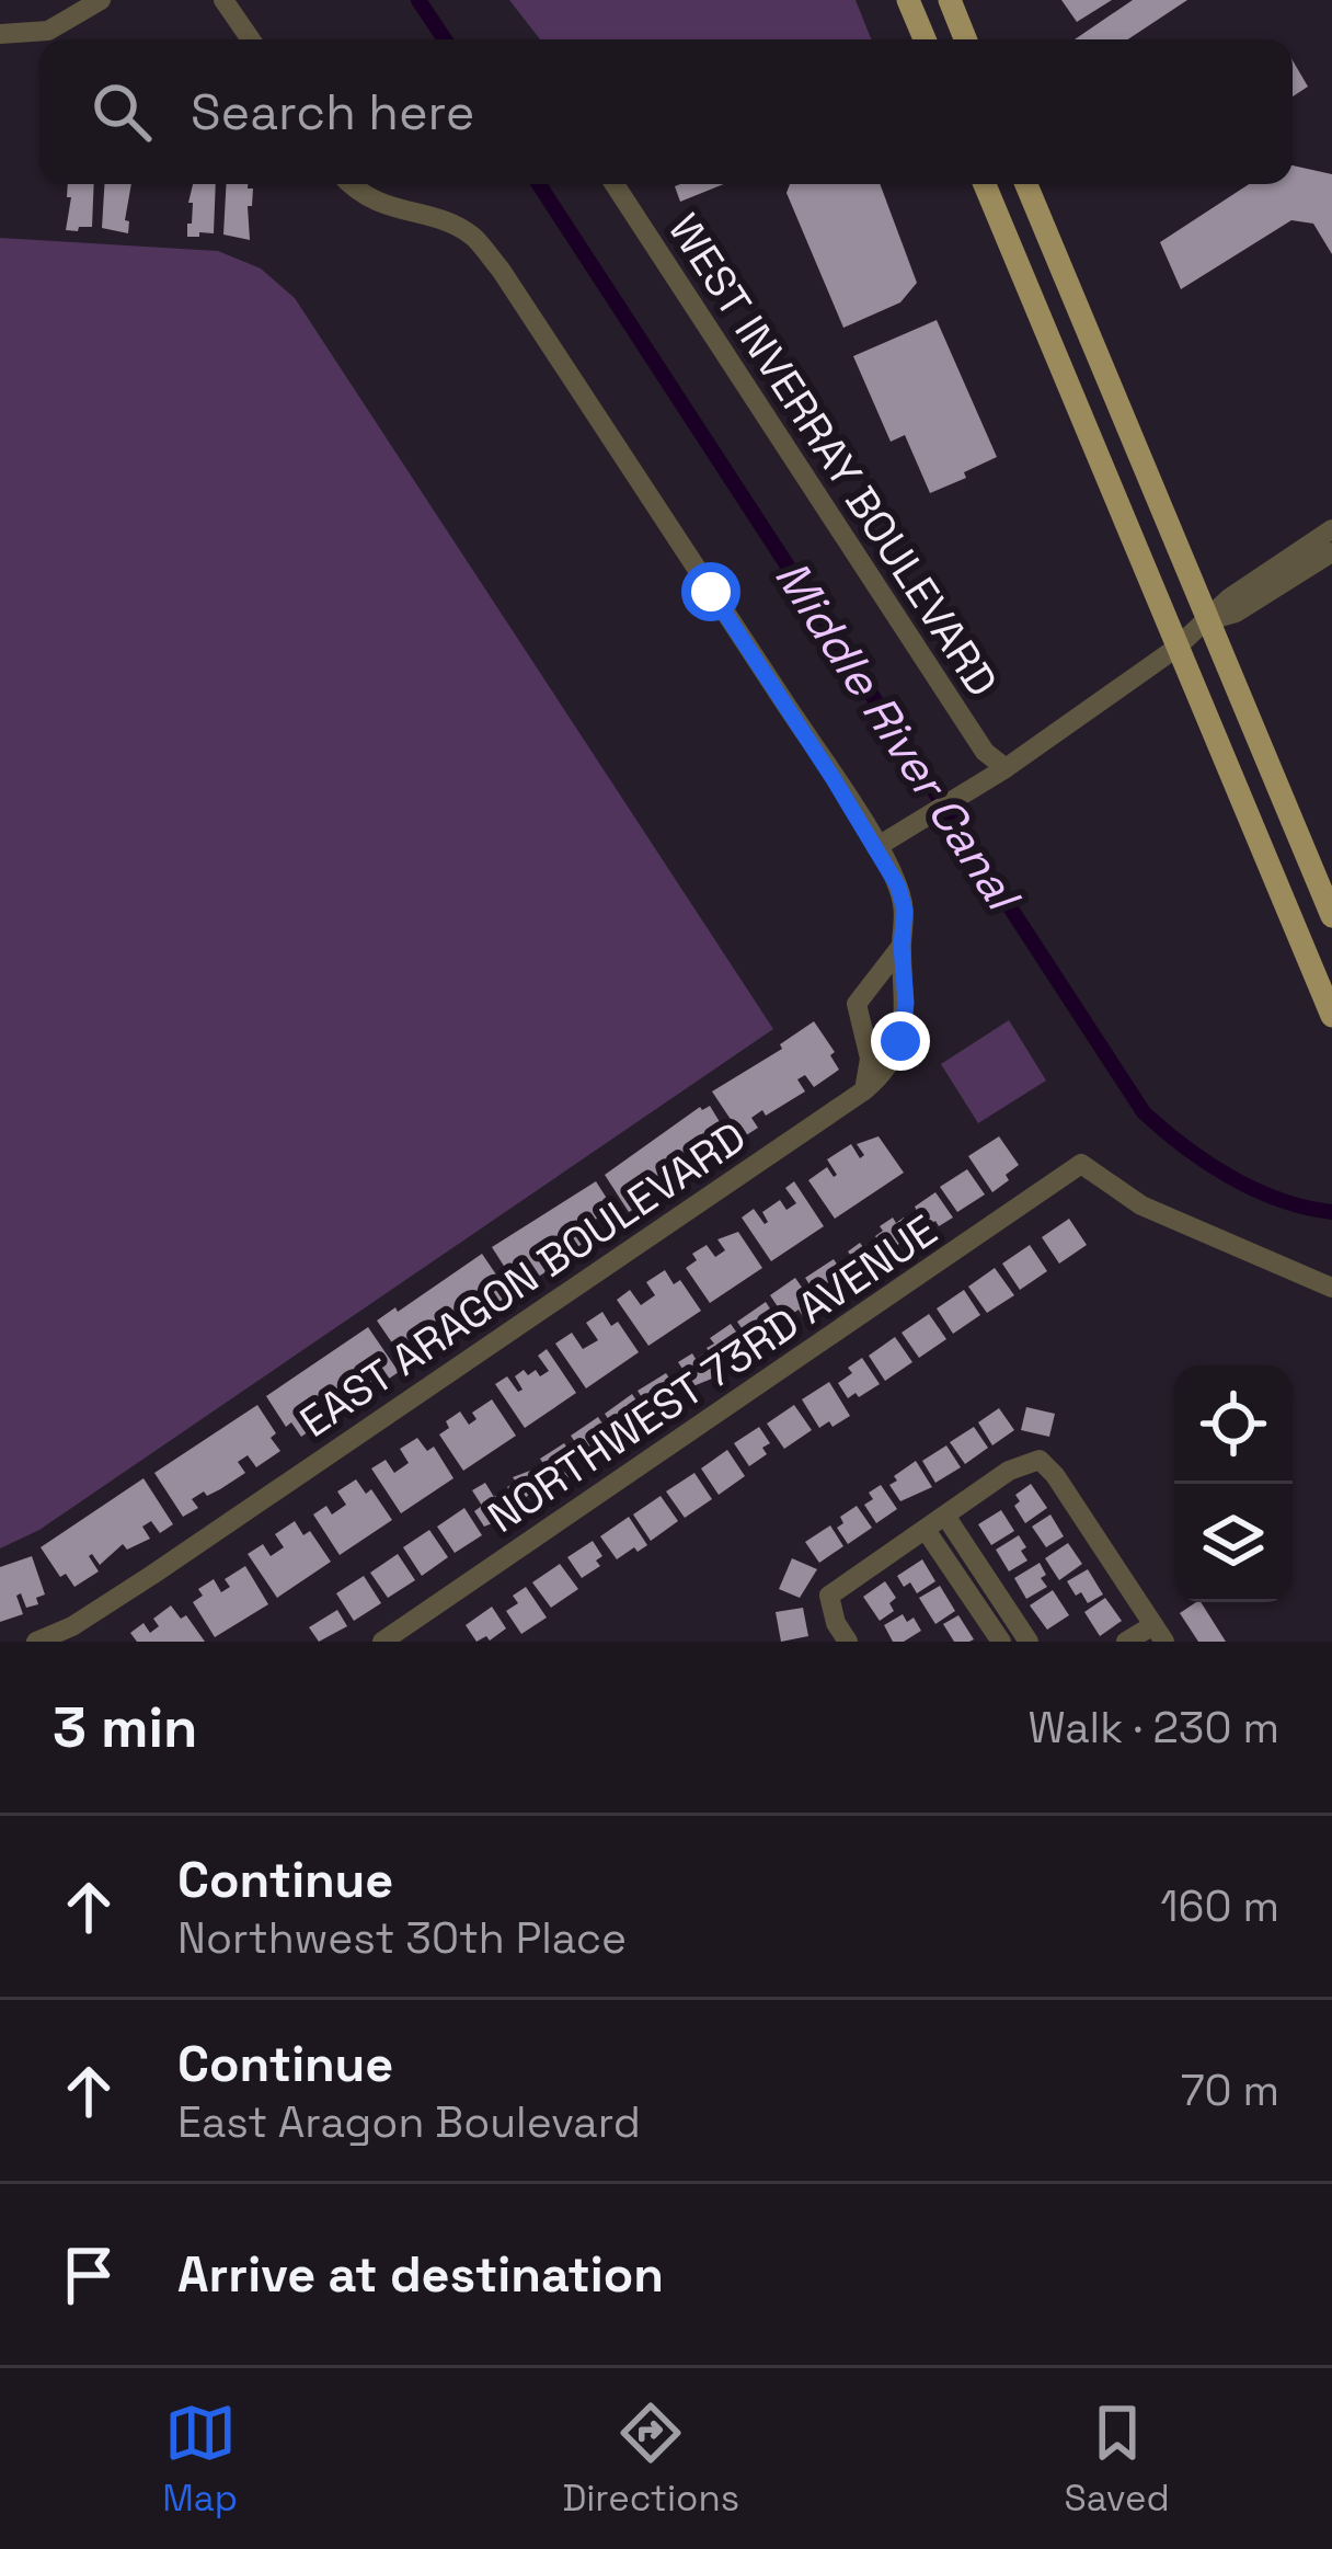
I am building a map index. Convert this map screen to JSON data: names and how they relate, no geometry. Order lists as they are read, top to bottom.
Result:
{
  "streets": {
    "street": ["WEST INVERRAY BOULEVARD", "EAST ARAGON BOULEVARD", "NORTHWEST 73RD AVENUE"]
  },
  "water": ["Middle River Canal"],
  "page": {
    "search": "Search here",
    "heading": ["3 min", "Walk · 230 m"],
    "list": [
      ["Continue", "Northwest 30th Place", "160 m"],
      ["Continue", "East Aragon Boulevard", "70 m"],
      "Arrive at destination"
    ],
    "nav": ["Map", "Directions", "Saved"]
  }
}
